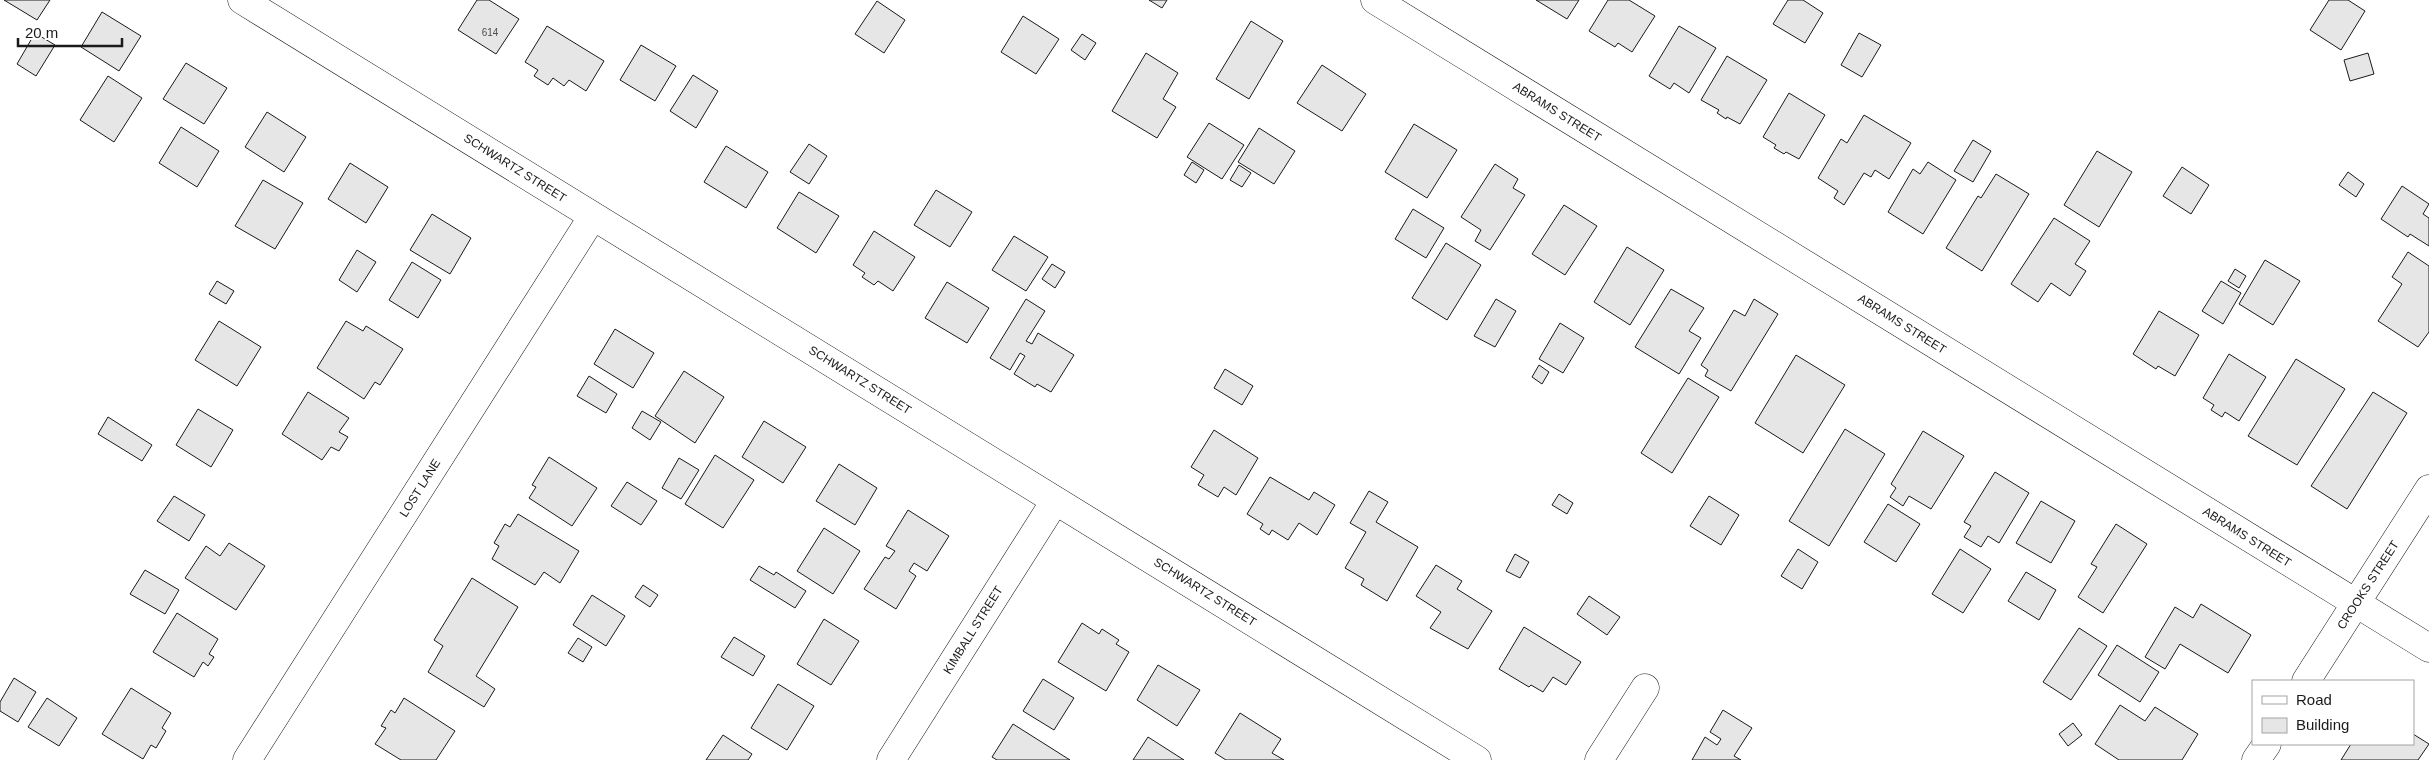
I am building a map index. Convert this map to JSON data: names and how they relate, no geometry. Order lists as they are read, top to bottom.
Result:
{
  "streets": {
    "street": [
      "ABRAMS STREET",
      "SCHWARTZ STREET",
      "LOST LANE",
      "CROOKS STREET",
      "KIMBALL STREET"
    ]
  },
  "crossings": [
    ["ABRAMS STREET", "CROOKS STREET"],
    ["SCHWARTZ STREET", "LOST LANE"],
    ["SCHWARTZ STREET", "KIMBALL STREET"]
  ],
  "house_numbers": ["614"],
  "legend": ["Road", "Building"],
  "scale_bar": "20 m"
}
